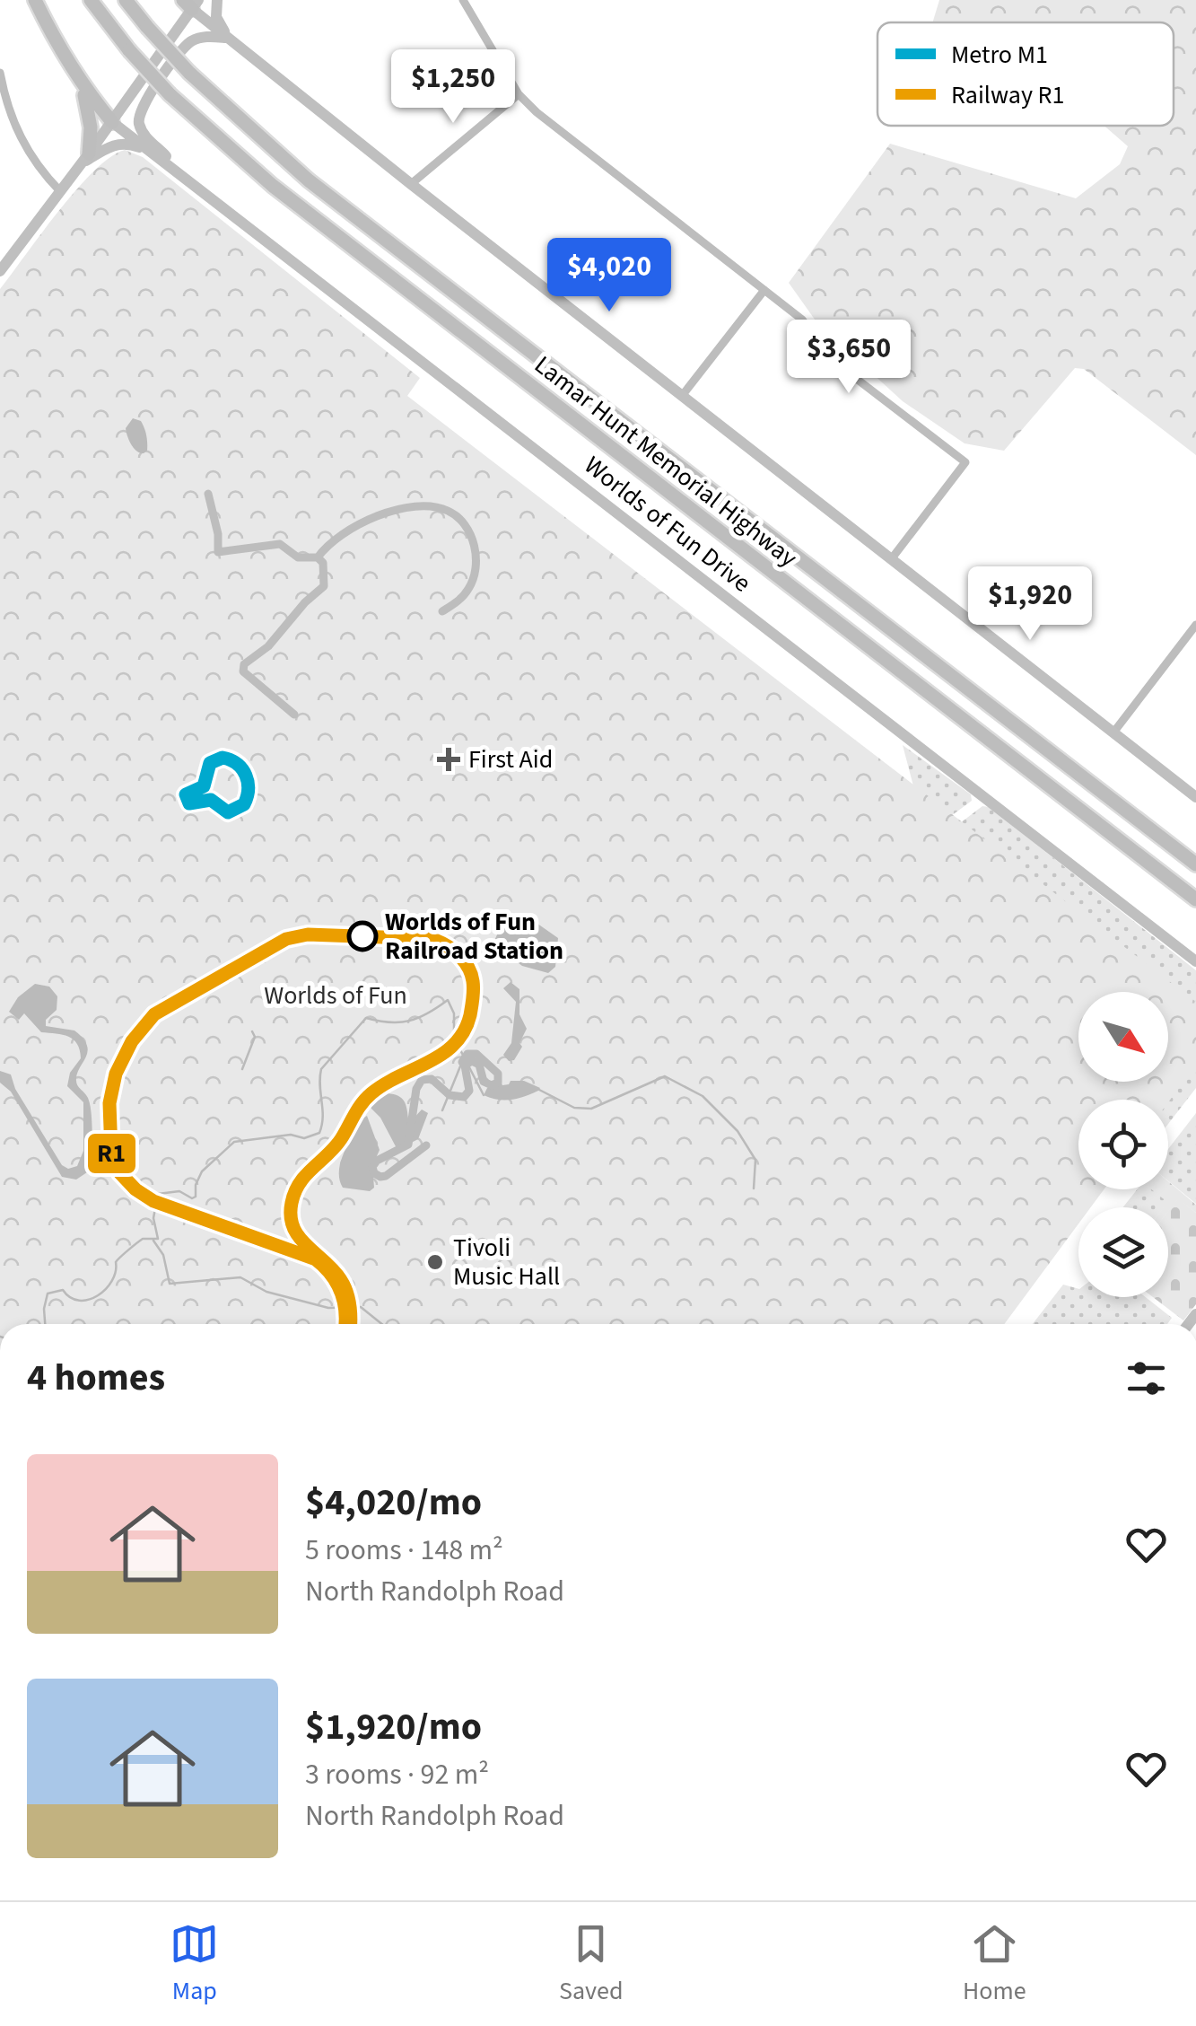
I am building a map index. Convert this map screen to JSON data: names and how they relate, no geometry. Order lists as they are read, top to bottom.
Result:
{
  "streets": {
    "highway": ["Lamar Hunt Memorial Highway"],
    "main road": ["Worlds of Fun Drive"]
  },
  "parks": ["Worlds of Fun"],
  "places": {
    "health": ["First Aid"],
    "other": ["Worlds of Fun Railroad Station", "Tivoli Music Hall"]
  },
  "lines": ["metro line M1", "rail line R1"],
  "legend": ["Metro M1", "Railway R1"],
  "north": "bottom right",
  "page": {
    "price": [
      "$1,250",
      "$4,020",
      "$3,650",
      "$1,920"
    ],
    "heading": "4 homes",
    "list": [
      {
        "name": "$4,020/mo",
        "note": "5 rooms · 148 m² · North Randolph Road"
      },
      {
        "name": "$1,920/mo",
        "note": "3 rooms · 92 m² · North Randolph Road"
      }
    ],
    "tabs": ["Map", "Saved", "Home"]
  }
}
